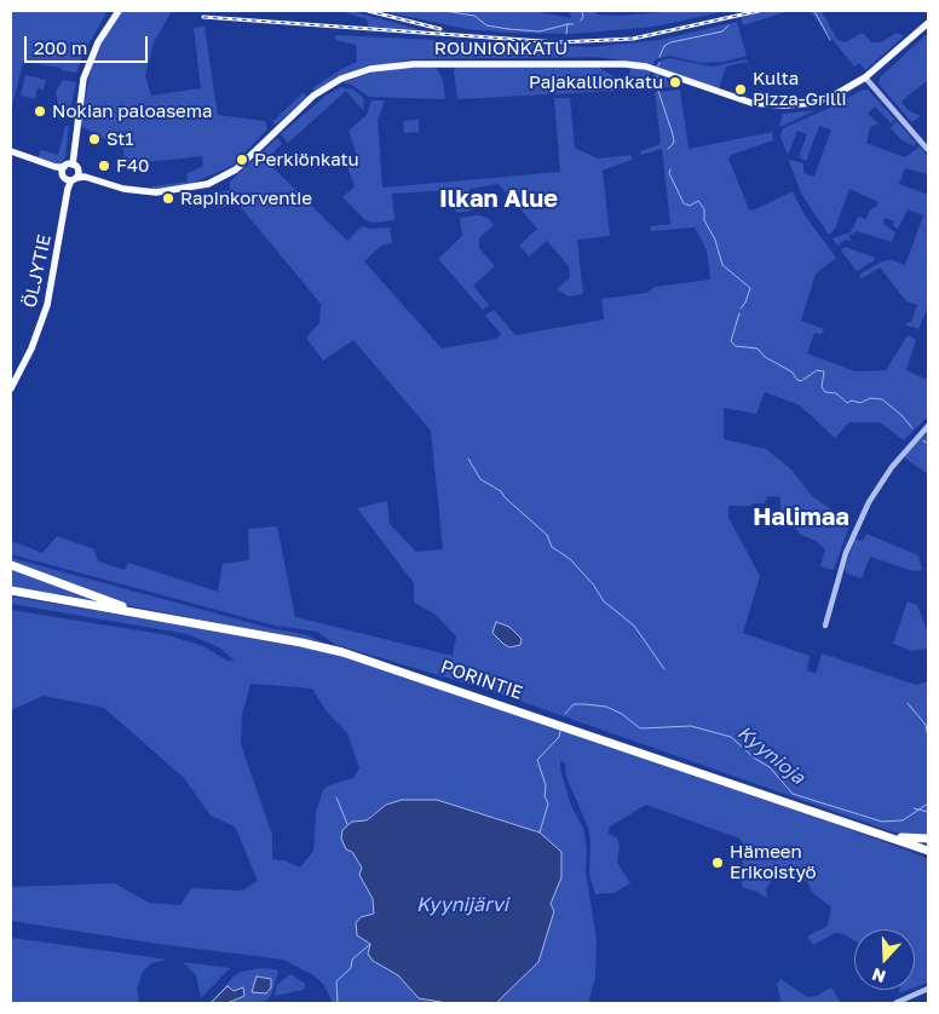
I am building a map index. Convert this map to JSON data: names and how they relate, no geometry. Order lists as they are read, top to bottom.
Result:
{
  "streets": {
    "highway": ["PORINTIE"],
    "main road": ["ROUNIONKATU", "ÖLJYTIE"]
  },
  "crossings": [
    ["ROUNIONKATU", "ÖLJYTIE"]
  ],
  "districts": ["Ilkan Alue", "Halimaa"],
  "water": ["Kyynioja", "Kyynijärvi"],
  "places": [
    "Pajakallionkatu",
    "Kulta Pizza-Grilli",
    "Nokian paloasema",
    "St1",
    "Perkiönkatu",
    "F40",
    "Rapinkorventie",
    "Hämeen Erikoistyö"
  ],
  "scale_bar": "200 m",
  "north": "bottom"
}
